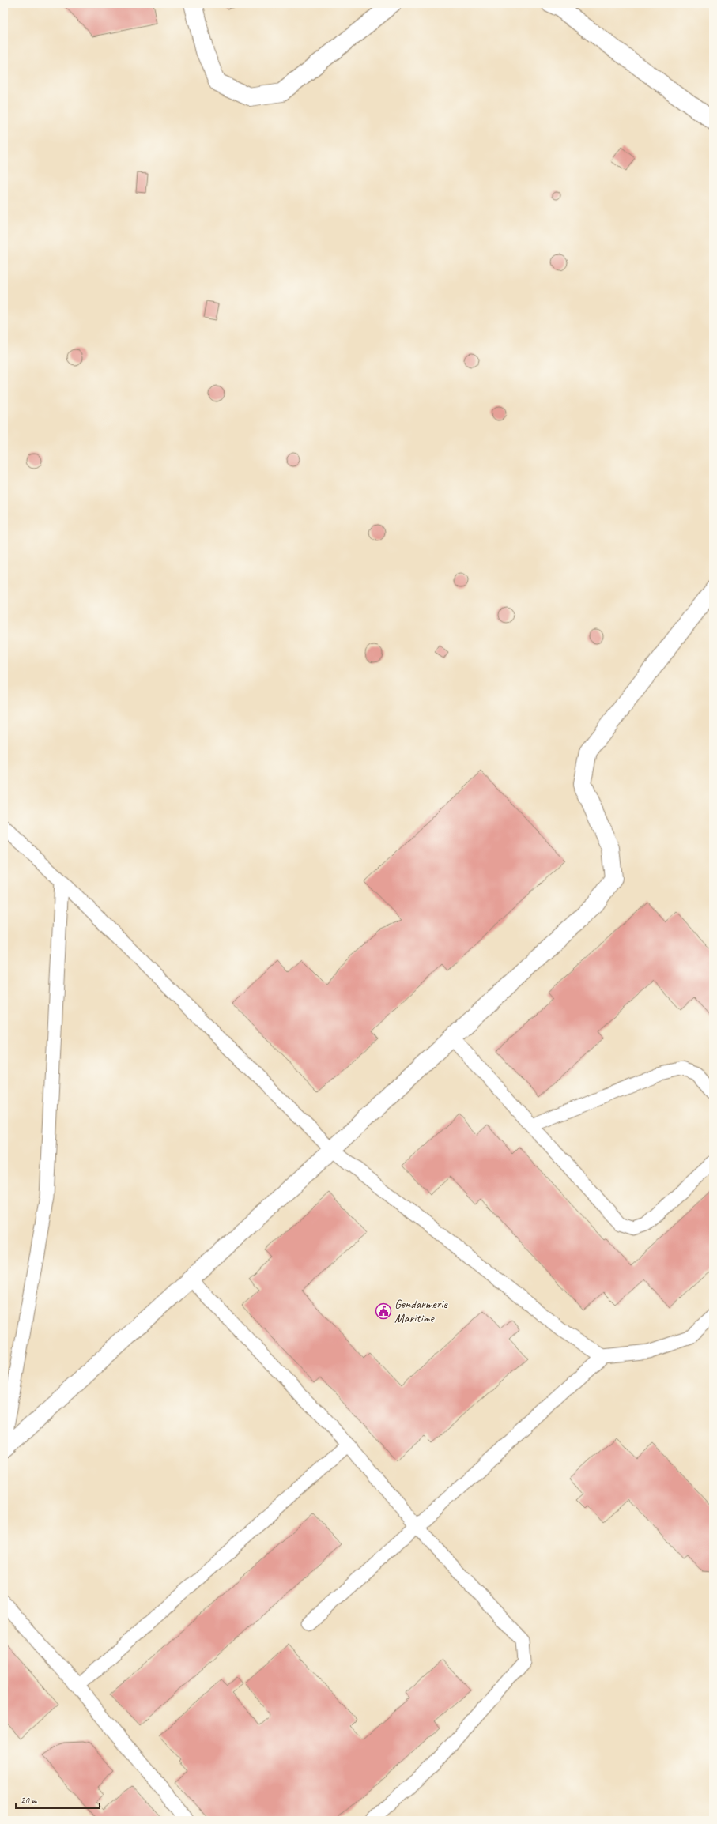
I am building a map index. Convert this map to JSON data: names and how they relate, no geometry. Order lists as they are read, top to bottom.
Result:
{
  "places": {
    "public building": ["Gendarmerie Maritime"]
  },
  "scale_bar": "20 m"
}
